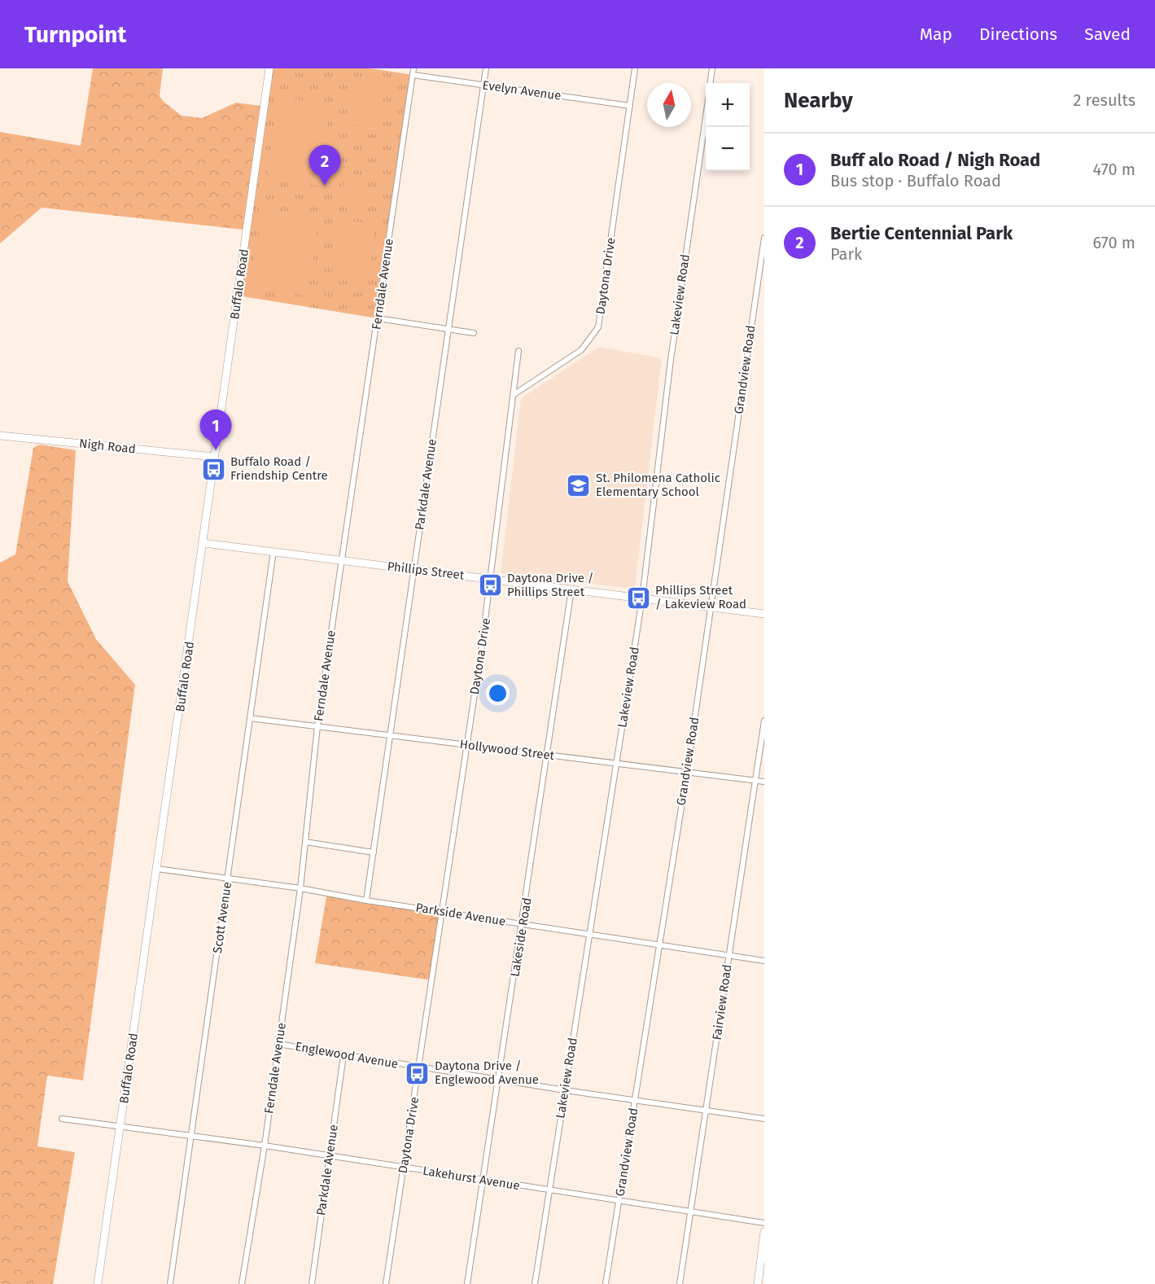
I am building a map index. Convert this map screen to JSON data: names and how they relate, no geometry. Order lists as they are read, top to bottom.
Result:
{
  "streets": {
    "street": [
      "Evelyn Avenue",
      "Daytona Drive",
      "Buffalo Road",
      "Ferndale Avenue",
      "Lakeview Road",
      "Grandview Road",
      "Nigh Road",
      "Parkdale Avenue",
      "Phillips Street",
      "Hollywood Street",
      "Parkside Avenue",
      "Scott Avenue",
      "Lakeside Road",
      "Fairview Road",
      "Englewood Avenue",
      "Lakehurst Avenue"
    ]
  },
  "crossings": [
    ["Evelyn Avenue", "Daytona Drive"],
    ["Evelyn Avenue", "Ferndale Avenue"],
    ["Evelyn Avenue", "Parkdale Avenue"],
    ["Daytona Drive", "Phillips Street"],
    ["Daytona Drive", "Hollywood Street"],
    ["Daytona Drive", "Parkside Avenue"],
    ["Daytona Drive", "Englewood Avenue"],
    ["Daytona Drive", "Lakehurst Avenue"],
    ["Buffalo Road", "Nigh Road"],
    ["Buffalo Road", "Phillips Street"],
    ["Buffalo Road", "Parkside Avenue"],
    ["Buffalo Road", "Lakehurst Avenue"],
    ["Ferndale Avenue", "Phillips Street"],
    ["Ferndale Avenue", "Hollywood Street"],
    ["Ferndale Avenue", "Parkside Avenue"],
    ["Ferndale Avenue", "Englewood Avenue"],
    ["Ferndale Avenue", "Lakehurst Avenue"],
    ["Lakeview Road", "Phillips Street"],
    ["Lakeview Road", "Hollywood Street"],
    ["Lakeview Road", "Parkside Avenue"],
    ["Lakeview Road", "Englewood Avenue"],
    ["Lakeview Road", "Lakehurst Avenue"],
    ["Grandview Road", "Phillips Street"],
    ["Grandview Road", "Hollywood Street"],
    ["Grandview Road", "Parkside Avenue"],
    ["Grandview Road", "Englewood Avenue"],
    ["Grandview Road", "Lakehurst Avenue"],
    ["Parkdale Avenue", "Phillips Street"],
    ["Parkdale Avenue", "Hollywood Street"],
    ["Parkdale Avenue", "Parkside Avenue"],
    ["Parkdale Avenue", "Englewood Avenue"],
    ["Parkdale Avenue", "Lakehurst Avenue"],
    ["Phillips Street", "Scott Avenue"],
    ["Phillips Street", "Lakeside Road"],
    ["Hollywood Street", "Scott Avenue"],
    ["Hollywood Street", "Lakeside Road"],
    ["Hollywood Street", "Fairview Road"],
    ["Parkside Avenue", "Scott Avenue"],
    ["Parkside Avenue", "Lakeside Road"],
    ["Parkside Avenue", "Fairview Road"],
    ["Scott Avenue", "Lakehurst Avenue"],
    ["Lakeside Road", "Englewood Avenue"],
    ["Lakeside Road", "Lakehurst Avenue"],
    ["Fairview Road", "Englewood Avenue"],
    ["Fairview Road", "Lakehurst Avenue"]
  ],
  "places": {
    "bus stop": [
      "Buffalo Road / Friendship Centre",
      "Daytona Drive / Phillips Street",
      "Phillips Street / Lakeview Road",
      "Daytona Drive / Englewood Avenue"
    ],
    "school or university": ["St. Philomena Catholic Elementary School"]
  },
  "north": "top",
  "page": {
    "header": "Turnpoint",
    "nav": ["Map", "Directions", "Saved"],
    "heading": ["Nearby", "2 results"],
    "map_buttons": ["+", "−"],
    "list": [
      {
        "mark": "1",
        "name": "Buff alo Road / Nigh Road",
        "note": "Bus stop · Buffalo Road",
        "value": "470 m"
      },
      {
        "mark": "2",
        "name": "Bertie Centennial Park",
        "note": "Park",
        "value": "670 m"
      }
    ],
    "pins": ["2", "1"]
  }
}
